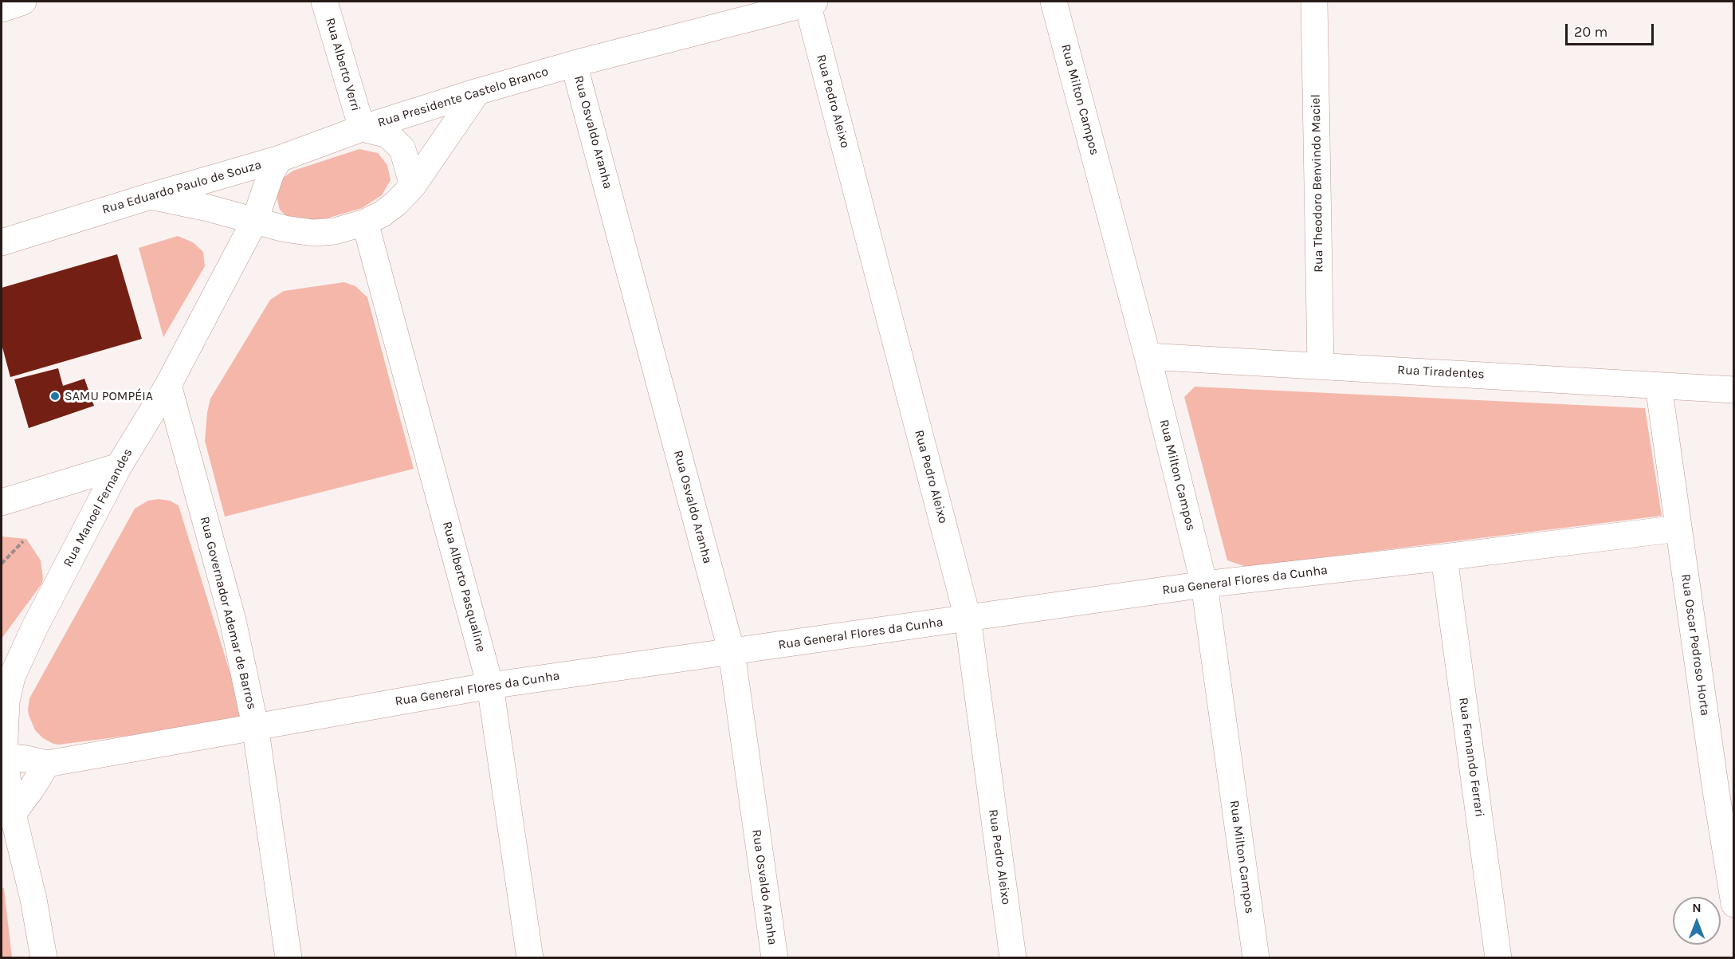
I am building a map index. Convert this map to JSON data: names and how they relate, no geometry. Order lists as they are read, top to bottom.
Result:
{
  "streets": {
    "street": [
      "Rua Alberto Verri",
      "Rua Presidente Castelo Branco",
      "Rua Milton Campos",
      "Rua Pedro Aleixo",
      "Rua Osvaldo Aranha",
      "Rua Theodoro Benvindo Maciel",
      "Rua Eduardo Paulo de Souza",
      "Rua Tiradentes",
      "Rua Manoel Fernandes",
      "Rua General Flores da Cunha",
      "Rua Alberto Pasqualine",
      "Rua Governador Ademar de Barros",
      "Rua Oscar Pedroso Horta",
      "Rua Fernando Ferrari"
    ]
  },
  "crossings": [
    ["Rua Alberto Verri", "Rua Presidente Castelo Branco"],
    ["Rua Alberto Verri", "Rua Eduardo Paulo de Souza"],
    ["Rua Presidente Castelo Branco", "Rua Pedro Aleixo"],
    ["Rua Presidente Castelo Branco", "Rua Osvaldo Aranha"],
    ["Rua Presidente Castelo Branco", "Rua Eduardo Paulo de Souza"],
    ["Rua Milton Campos", "Rua Tiradentes"],
    ["Rua Milton Campos", "Rua General Flores da Cunha"],
    ["Rua Pedro Aleixo", "Rua General Flores da Cunha"],
    ["Rua Osvaldo Aranha", "Rua General Flores da Cunha"],
    ["Rua Theodoro Benvindo Maciel", "Rua Tiradentes"],
    ["Rua Eduardo Paulo de Souza", "Rua Manoel Fernandes"],
    ["Rua Tiradentes", "Rua Oscar Pedroso Horta"],
    ["Rua Manoel Fernandes", "Rua General Flores da Cunha"],
    ["Rua Manoel Fernandes", "Rua Governador Ademar de Barros"],
    ["Rua General Flores da Cunha", "Rua Alberto Pasqualine"],
    ["Rua General Flores da Cunha", "Rua Governador Ademar de Barros"],
    ["Rua General Flores da Cunha", "Rua Oscar Pedroso Horta"],
    ["Rua General Flores da Cunha", "Rua Fernando Ferrari"]
  ],
  "places": ["SAMU POMPÉIA"],
  "scale_bar": "20 m",
  "north": "top"
}
